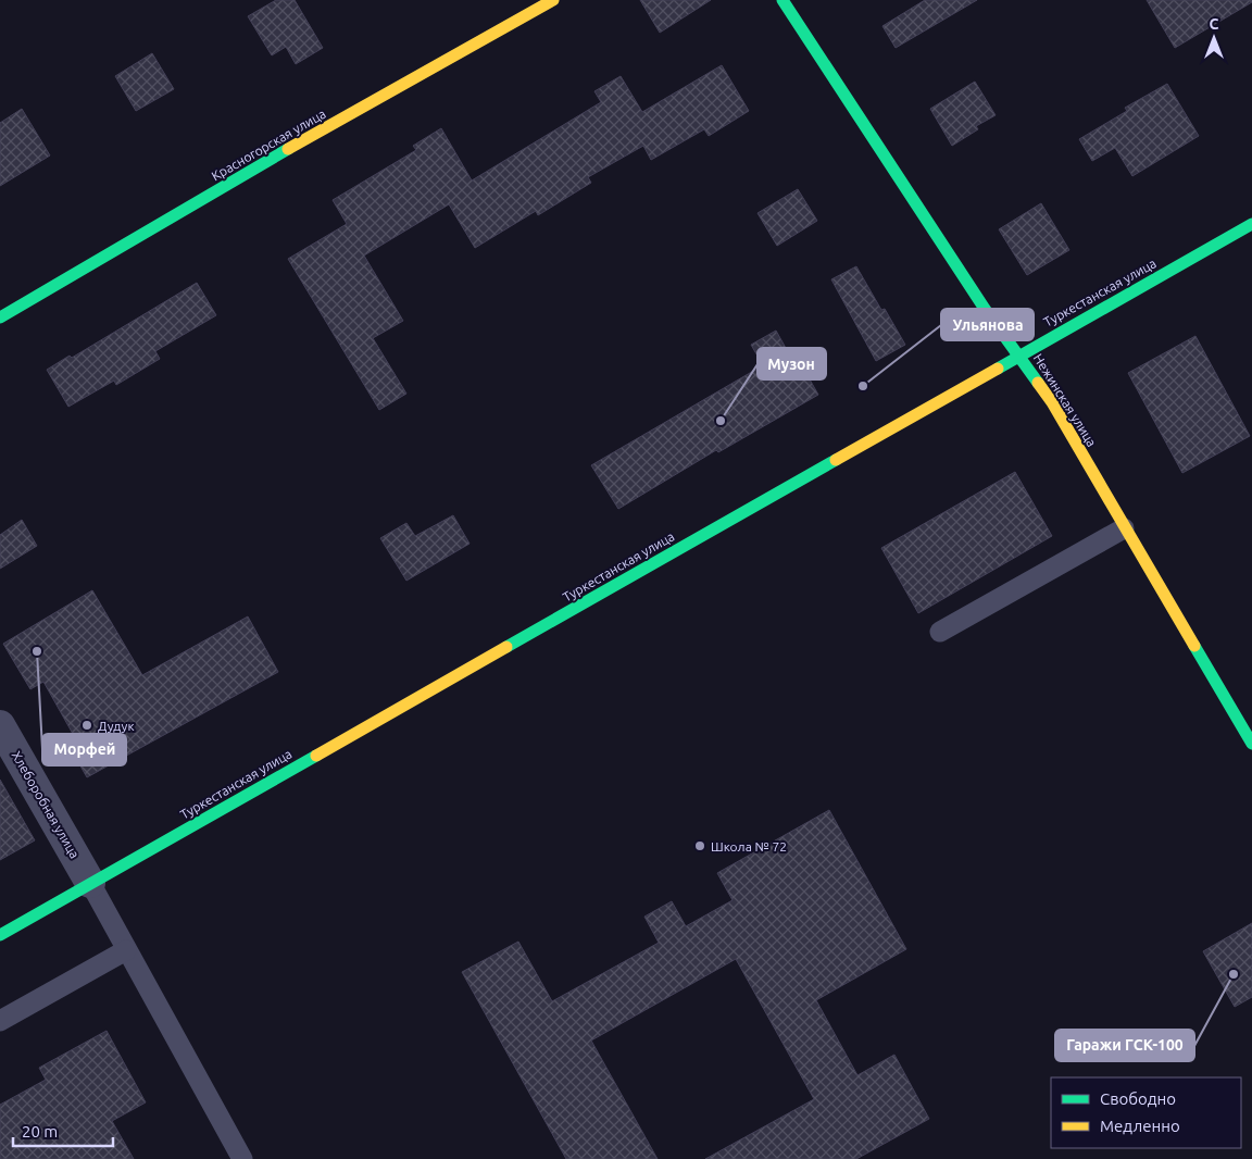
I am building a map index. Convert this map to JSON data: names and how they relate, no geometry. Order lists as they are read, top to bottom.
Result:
{
  "streets": {
    "street": [
      "Красногорская улица",
      "Туркестанская улица",
      "Нежинская улица",
      "Хлеборобная улица"
    ]
  },
  "crossings": [
    ["Туркестанская улица", "Нежинская улица"],
    ["Туркестанская улица", "Хлеборобная улица"]
  ],
  "places": [
    "Ульянова",
    "Музон",
    "Морфей",
    "Дудук",
    "Школа № 72",
    "Гаражи ГСК-100"
  ],
  "legend": ["Свободно", "Медленно"],
  "scale_bar": "20 m",
  "north": "top"
}
